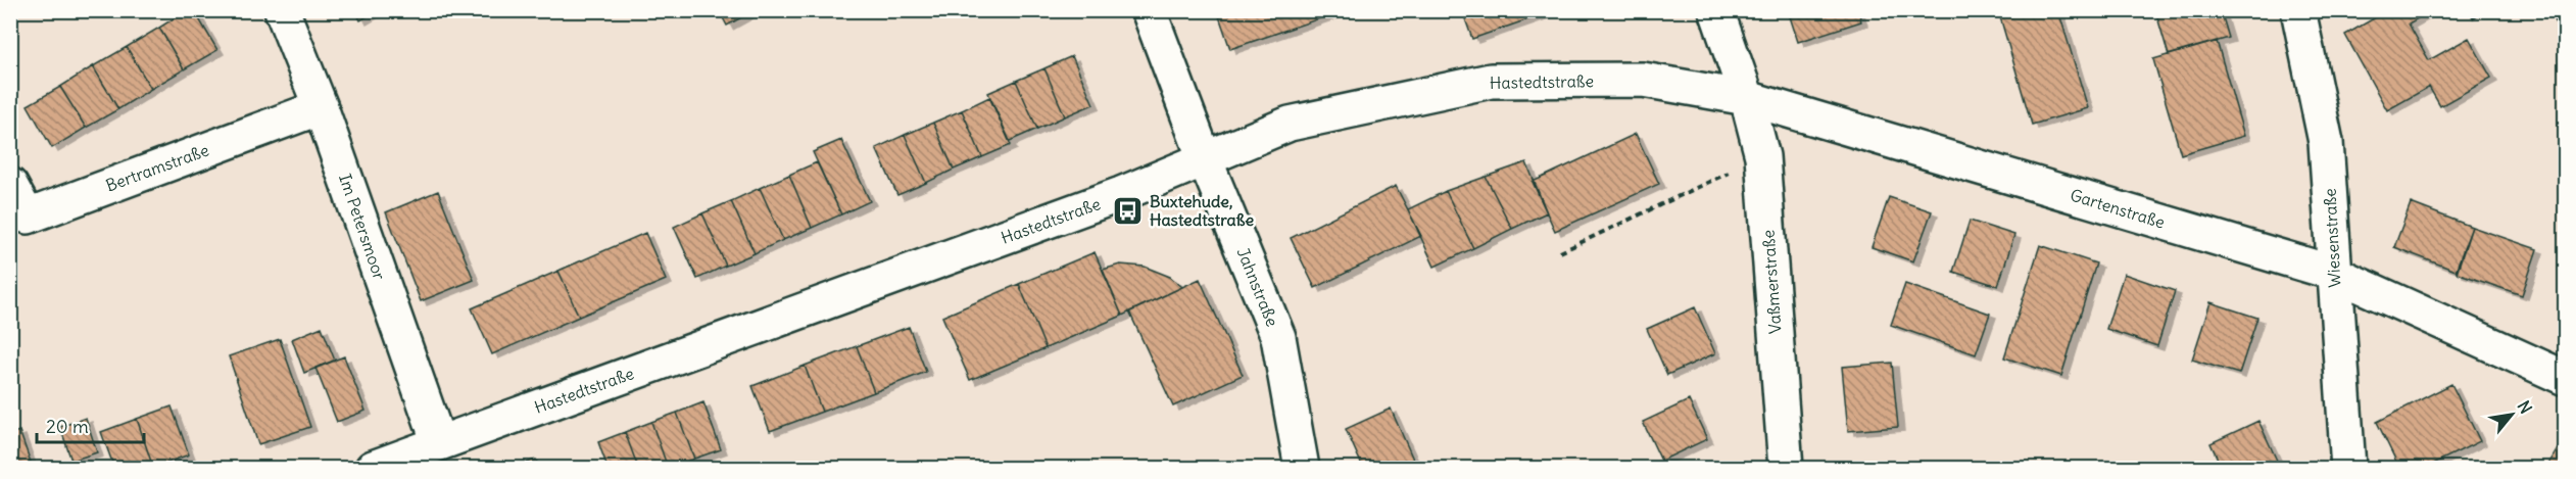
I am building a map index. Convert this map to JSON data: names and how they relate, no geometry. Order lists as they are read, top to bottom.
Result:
{
  "streets": {
    "street": [
      "Hastedtstraße",
      "Bertramstraße",
      "Gartenstraße",
      "Im Petersmoor",
      "Wiesenstraße",
      "Vaßmerstraße",
      "Jahnstraße"
    ]
  },
  "crossings": [
    ["Hastedtstraße", "Gartenstraße"],
    ["Hastedtstraße", "Im Petersmoor"],
    ["Hastedtstraße", "Vaßmerstraße"],
    ["Hastedtstraße", "Jahnstraße"],
    ["Bertramstraße", "Im Petersmoor"],
    ["Gartenstraße", "Wiesenstraße"],
    ["Gartenstraße", "Vaßmerstraße"]
  ],
  "places": {
    "bus stop": ["Buxtehude, Hastedtstraße"]
  },
  "scale_bar": "20 m",
  "north": "top right"
}
